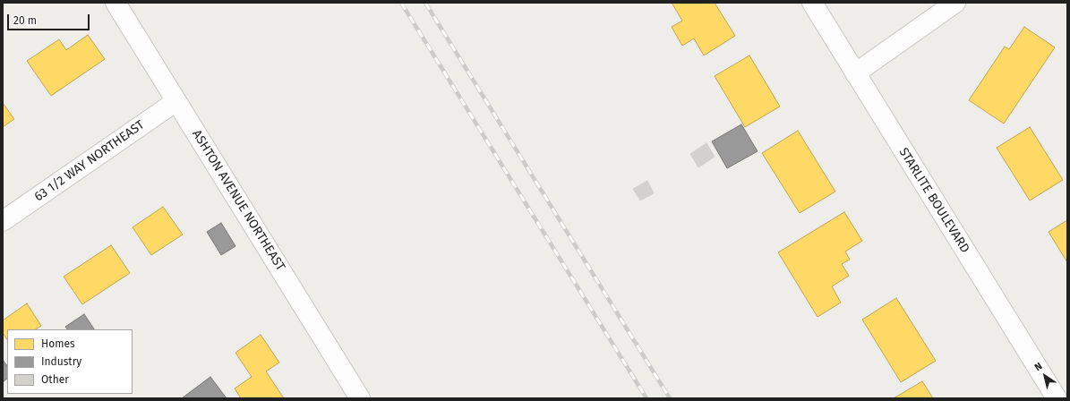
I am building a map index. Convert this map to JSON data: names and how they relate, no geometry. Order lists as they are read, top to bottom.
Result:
{
  "streets": {
    "street": ["63 1/2 WAY NORTHEAST", "ASHTON AVENUE NORTHEAST", "STARLITE BOULEVARD"]
  },
  "crossings": [
    ["63 1/2 WAY NORTHEAST", "ASHTON AVENUE NORTHEAST"]
  ],
  "legend": ["Homes", "Industry", "Other"],
  "scale_bar": "20 m",
  "north": "top left"
}
